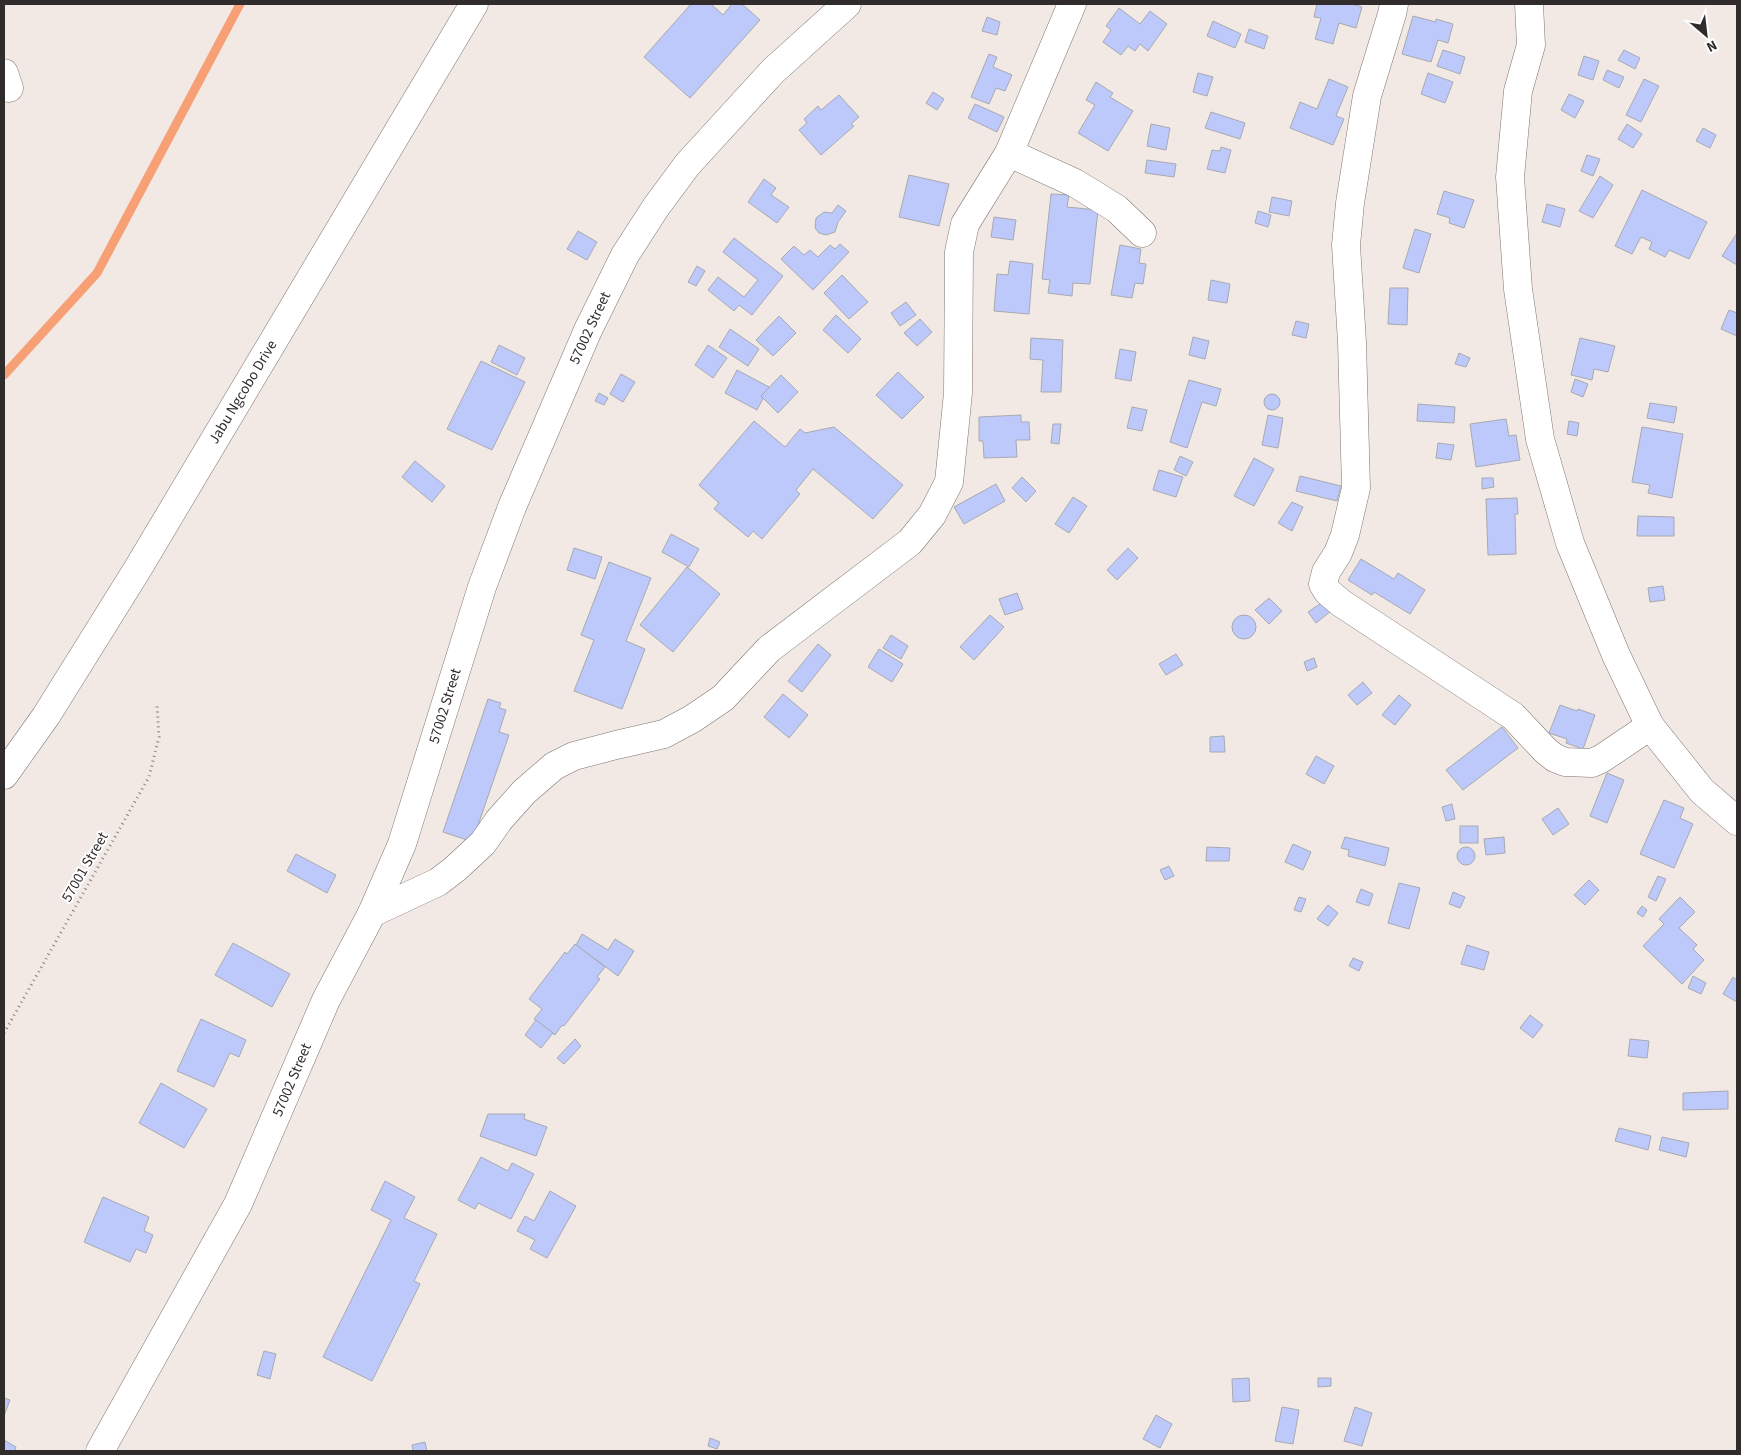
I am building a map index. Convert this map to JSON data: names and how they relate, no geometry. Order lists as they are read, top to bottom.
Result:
{
  "streets": {
    "street": ["57002 Street", "Jabu Ngcobo Drive"],
    "path": ["57001 Street"]
  },
  "north": "bottom right"
}
